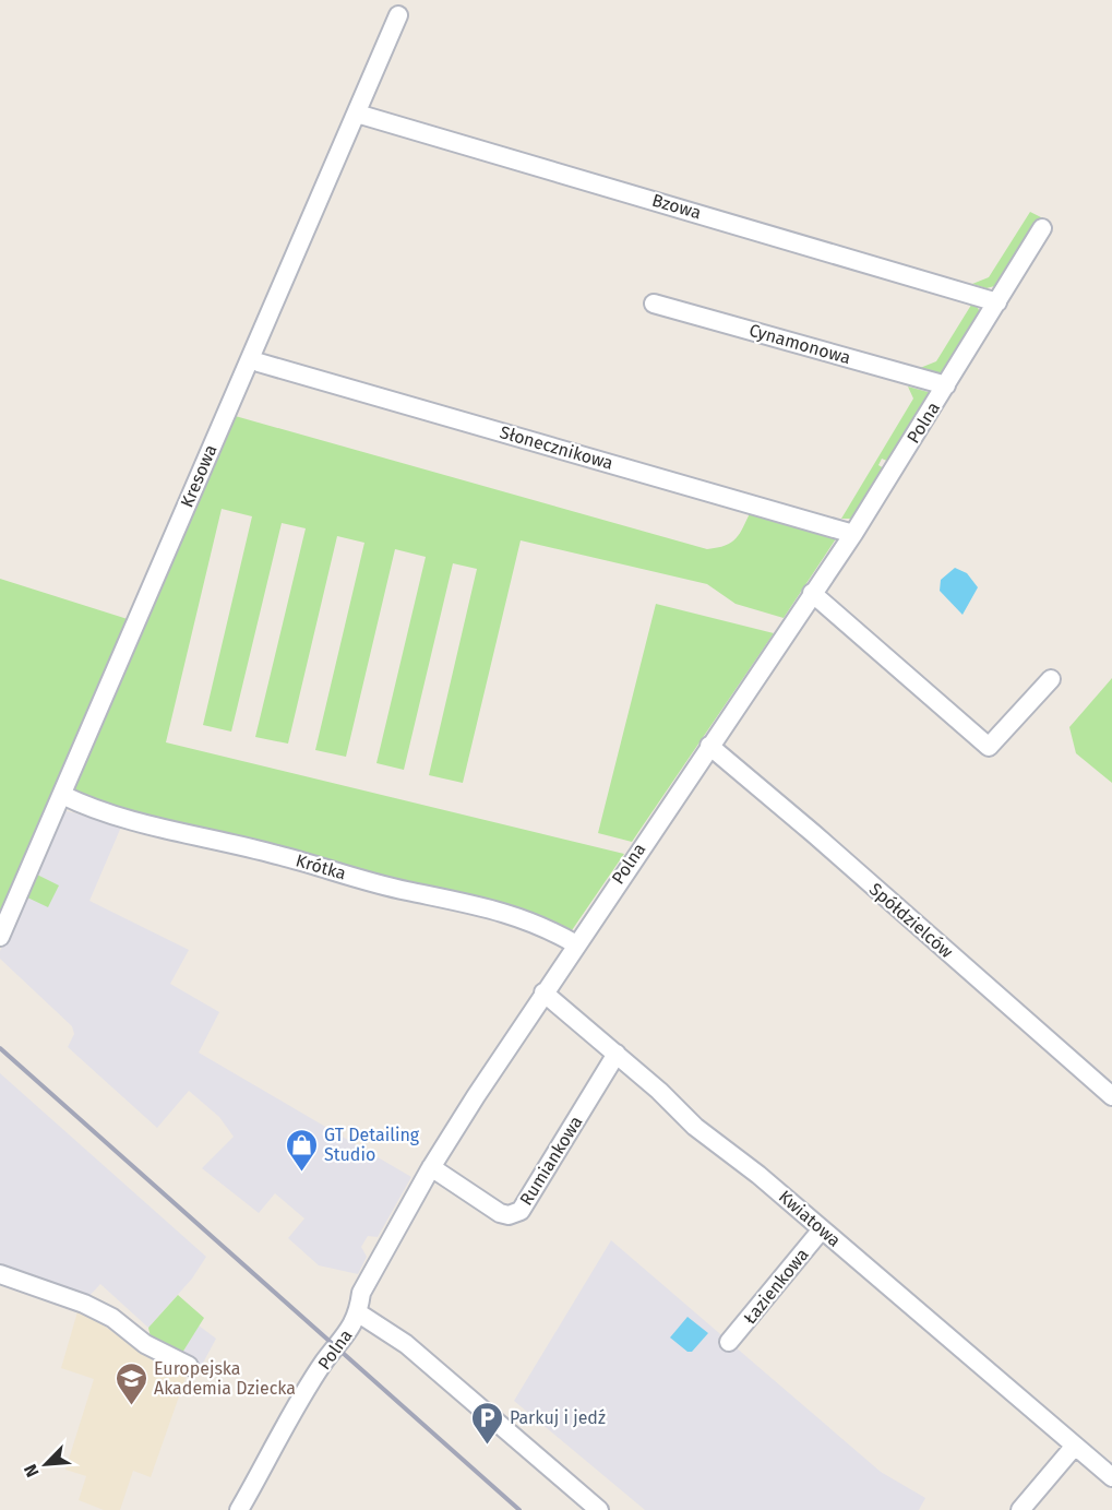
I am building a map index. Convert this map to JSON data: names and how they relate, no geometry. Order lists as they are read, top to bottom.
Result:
{
  "streets": {
    "street": [
      "Bzowa",
      "Cynamonowa",
      "Polna",
      "Słonecznikowa",
      "Kresowa",
      "Krótka",
      "Spółdzielców",
      "Rumiankowa",
      "Kwiatowa",
      "Łazienkowa"
    ]
  },
  "crossings": [
    ["Bzowa", "Polna"],
    ["Bzowa", "Kresowa"],
    ["Cynamonowa", "Polna"],
    ["Polna", "Słonecznikowa"],
    ["Polna", "Krótka"],
    ["Polna", "Spółdzielców"],
    ["Polna", "Rumiankowa"],
    ["Polna", "Kwiatowa"],
    ["Kresowa", "Krótka"],
    ["Rumiankowa", "Kwiatowa"],
    ["Kwiatowa", "Łazienkowa"]
  ],
  "places": {
    "shop": ["GT Detailing Studio"],
    "school or university": ["Europejska Akademia Dziecka"],
    "parking": ["Parkuj i jedź"]
  },
  "north": "bottom left"
}
